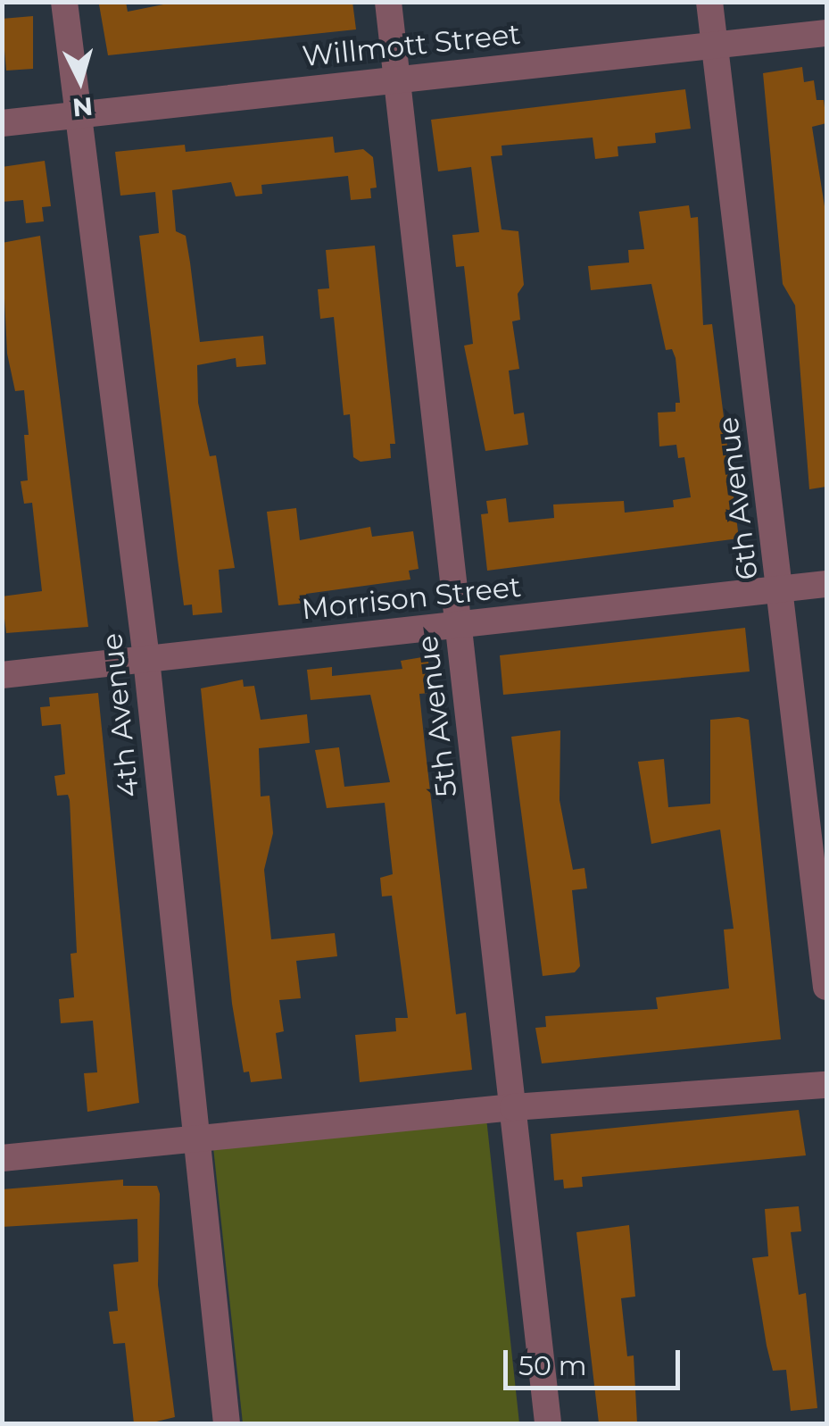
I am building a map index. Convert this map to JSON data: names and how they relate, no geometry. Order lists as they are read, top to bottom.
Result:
{
  "streets": {
    "street": [
      "Willmott Street",
      "6th Avenue",
      "Morrison Street",
      "4th Avenue",
      "5th Avenue"
    ]
  },
  "crossings": [
    ["Willmott Street", "6th Avenue"],
    ["Willmott Street", "4th Avenue"],
    ["Willmott Street", "5th Avenue"],
    ["6th Avenue", "Morrison Street"],
    ["Morrison Street", "4th Avenue"],
    ["Morrison Street", "5th Avenue"]
  ],
  "scale_bar": "50 m",
  "north": "bottom"
}
